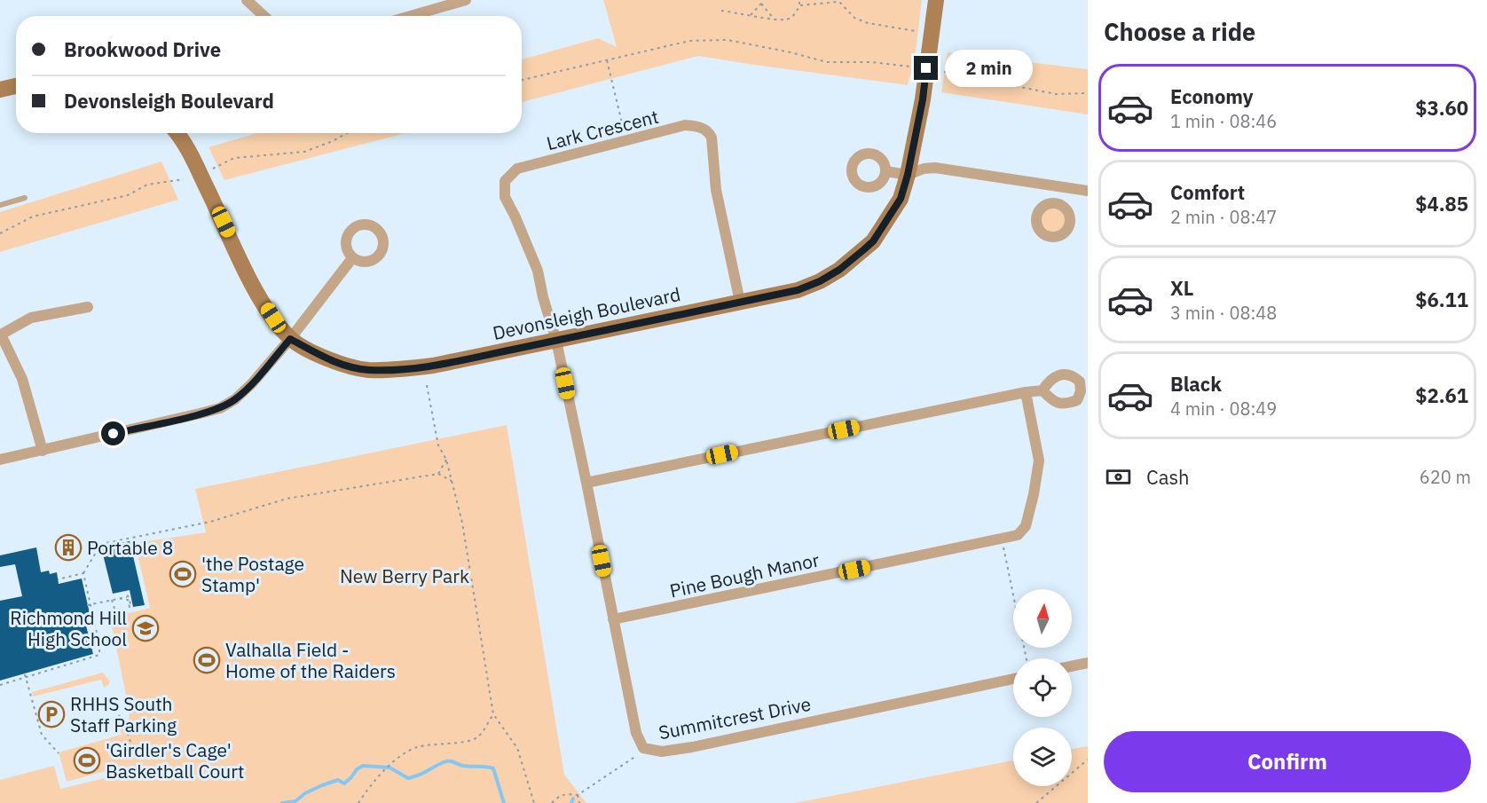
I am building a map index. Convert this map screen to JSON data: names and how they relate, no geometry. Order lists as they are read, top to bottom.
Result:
{
  "streets": {
    "street": [
      "Lark Crescent",
      "Devonsleigh Boulevard",
      "Pine Bough Manor",
      "Summitcrest Drive"
    ]
  },
  "crossings": [
    ["Lark Crescent", "Devonsleigh Boulevard"],
    ["Lark Crescent", "Summitcrest Drive"],
    ["Devonsleigh Boulevard", "Summitcrest Drive"],
    ["Pine Bough Manor", "Summitcrest Drive"]
  ],
  "parks": ["New Berry Park"],
  "places": {
    "building": ["Portable 8"],
    "sports": ["'the Postage Stamp'", "Valhalla Field - Home of the Raiders", "'Girdler's Cage' Basketball Court"],
    "school or university": ["Richmond Hill High School"],
    "parking": ["RHHS South Staff Parking"]
  },
  "north": "top",
  "page": {
    "heading": "Choose a ride",
    "banner": ["Brookwood Drive", "Devonsleigh Boulevard"],
    "bubble": "2 min",
    "list": [
      {
        "name": "Economy",
        "note": "1 min · 08:46",
        "value": "$3.60"
      },
      {
        "name": "Comfort",
        "note": "2 min · 08:47",
        "value": "$4.85"
      },
      {
        "name": "XL",
        "note": "3 min · 08:48",
        "value": "$6.11"
      },
      {
        "name": "Black",
        "note": "4 min · 08:49",
        "value": "$2.61"
      }
    ],
    "pay": ["Cash", "620 m"],
    "buttons": "Confirm"
  }
}
